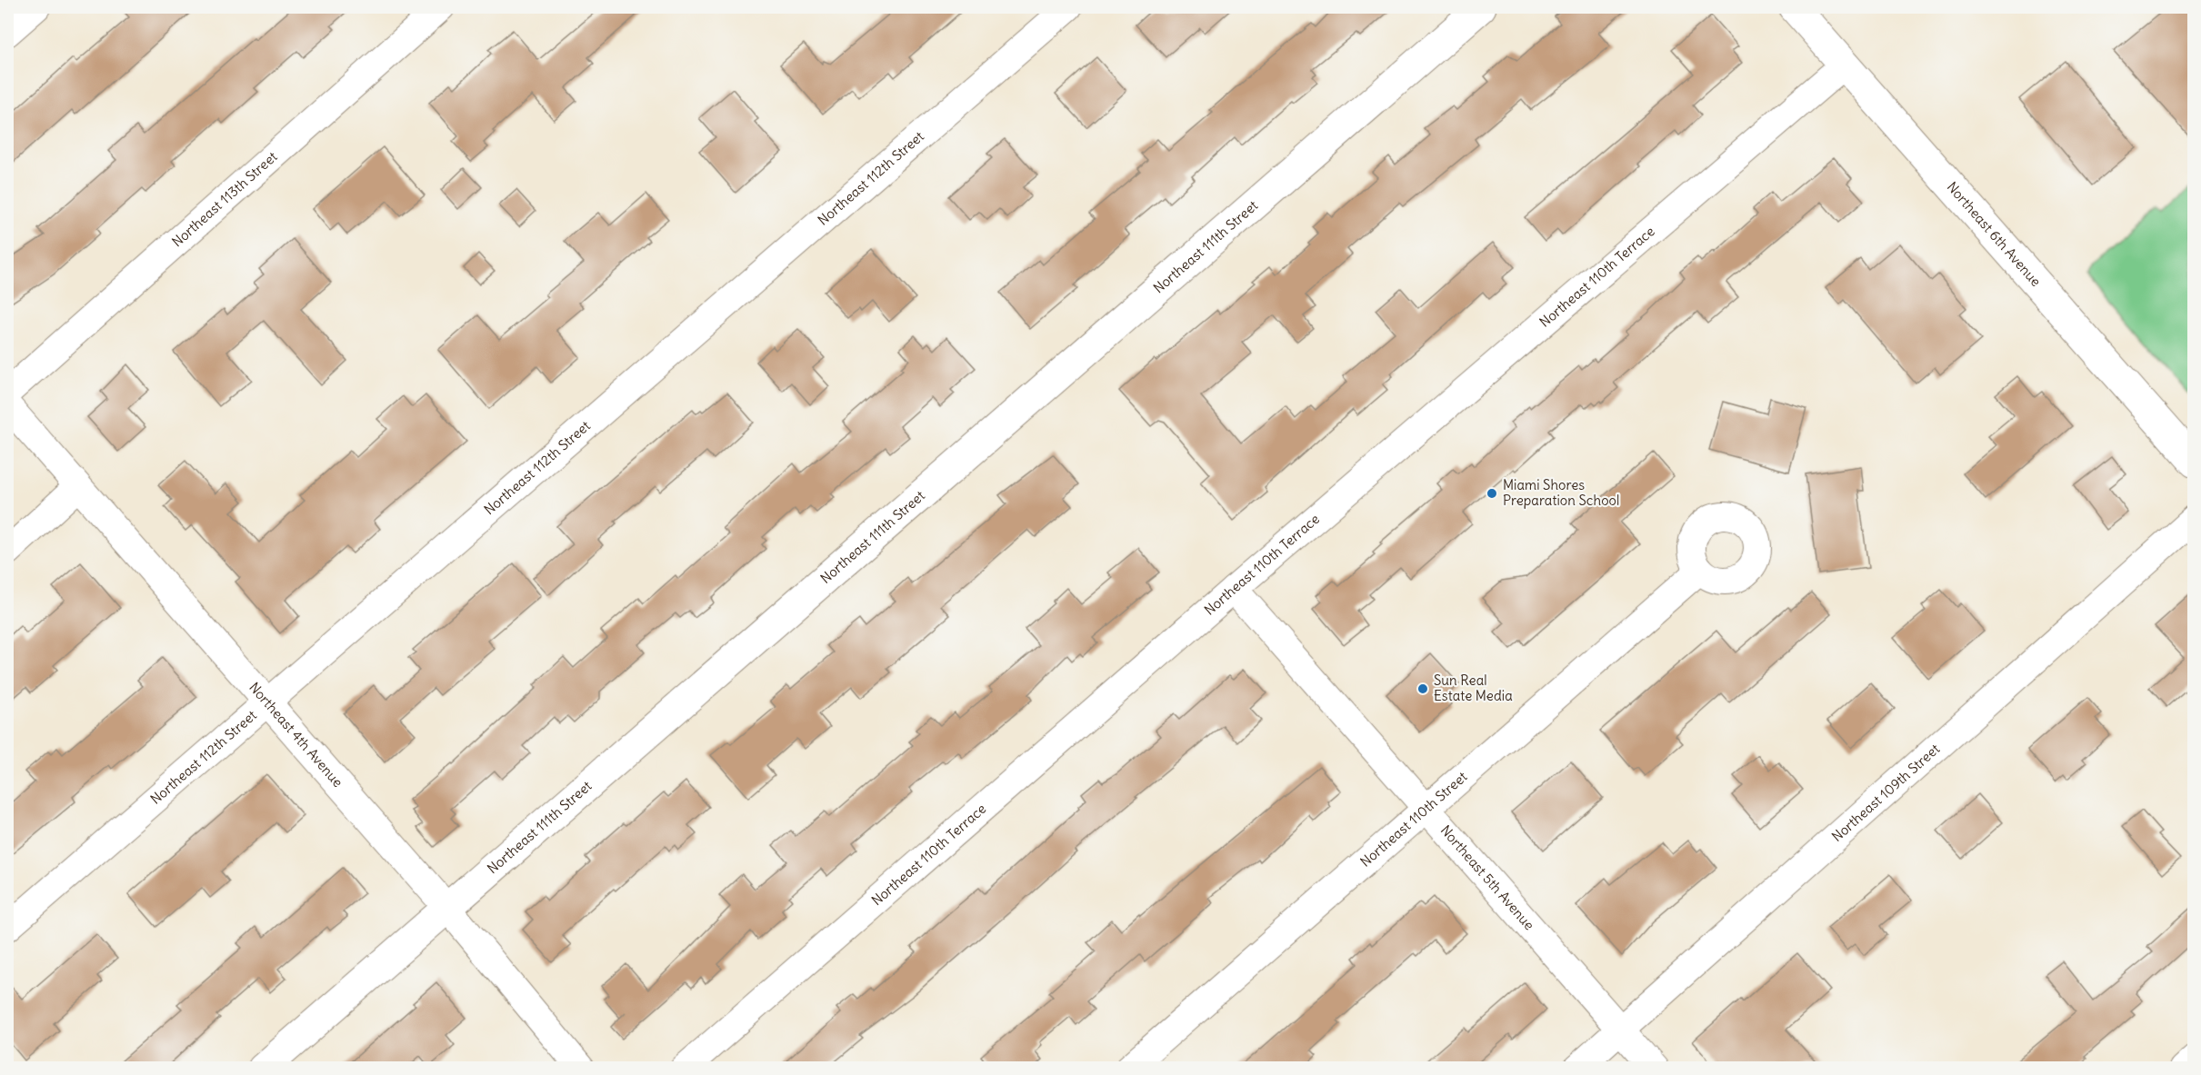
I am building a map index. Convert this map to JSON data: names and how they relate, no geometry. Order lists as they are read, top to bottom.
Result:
{
  "streets": {
    "street": [
      "Northeast 112th Street",
      "Northeast 113th Street",
      "Northeast 6th Avenue",
      "Northeast 111th Street",
      "Northeast 110th Terrace",
      "Northeast 4th Avenue",
      "Northeast 109th Street",
      "Northeast 110th Street",
      "Northeast 5th Avenue"
    ]
  },
  "crossings": [
    ["Northeast 112th Street", "Northeast 4th Avenue"],
    ["Northeast 6th Avenue", "Northeast 110th Terrace"],
    ["Northeast 111th Street", "Northeast 4th Avenue"],
    ["Northeast 110th Terrace", "Northeast 5th Avenue"],
    ["Northeast 109th Street", "Northeast 5th Avenue"],
    ["Northeast 110th Street", "Northeast 5th Avenue"]
  ],
  "places": ["Miami Shores Preparation School", "Sun Real Estate Media"]
}
